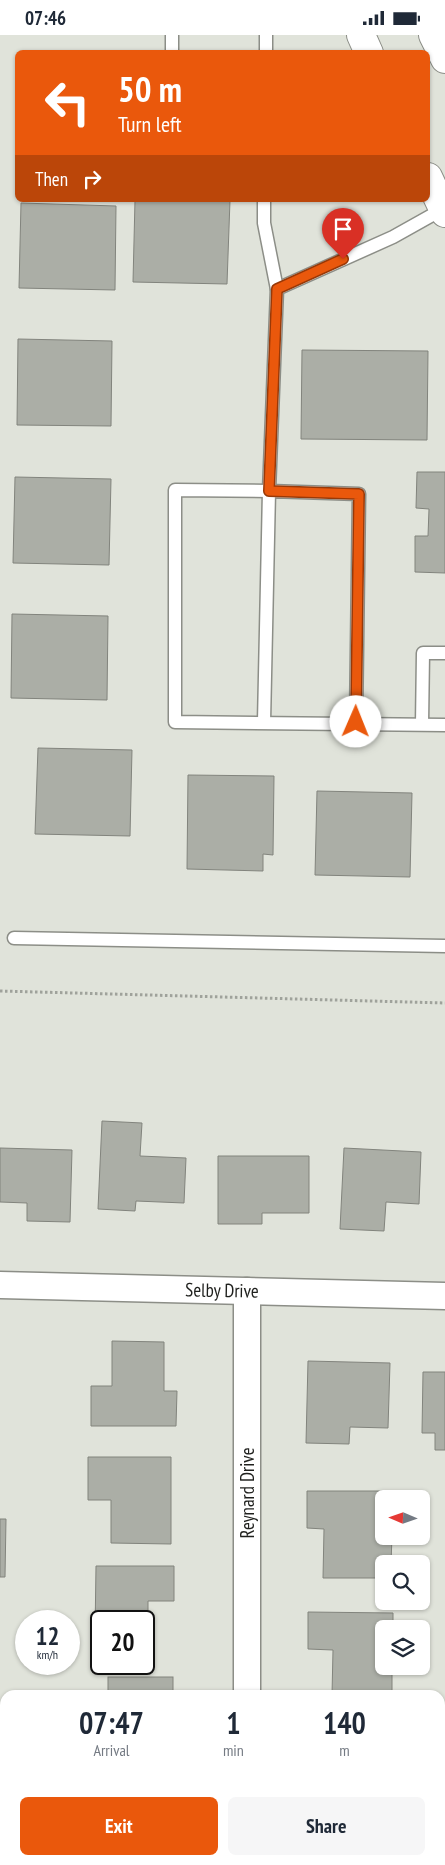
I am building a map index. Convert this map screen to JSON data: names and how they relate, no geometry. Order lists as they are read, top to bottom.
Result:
{
  "streets": {
    "street": ["Selby Drive", "Reynard Drive"]
  },
  "crossings": [
    ["Selby Drive", "Reynard Drive"]
  ],
  "north": "left",
  "page": {
    "status": "07:46",
    "turn": ["50 m", "Turn left"],
    "then": "Then",
    "speed": "12 km/h",
    "limit": "20",
    "eta": [
      "07:47",
      "Arrival",
      "1",
      "min",
      "140",
      "m"
    ],
    "buttons": ["Exit", "Share"]
  }
}
